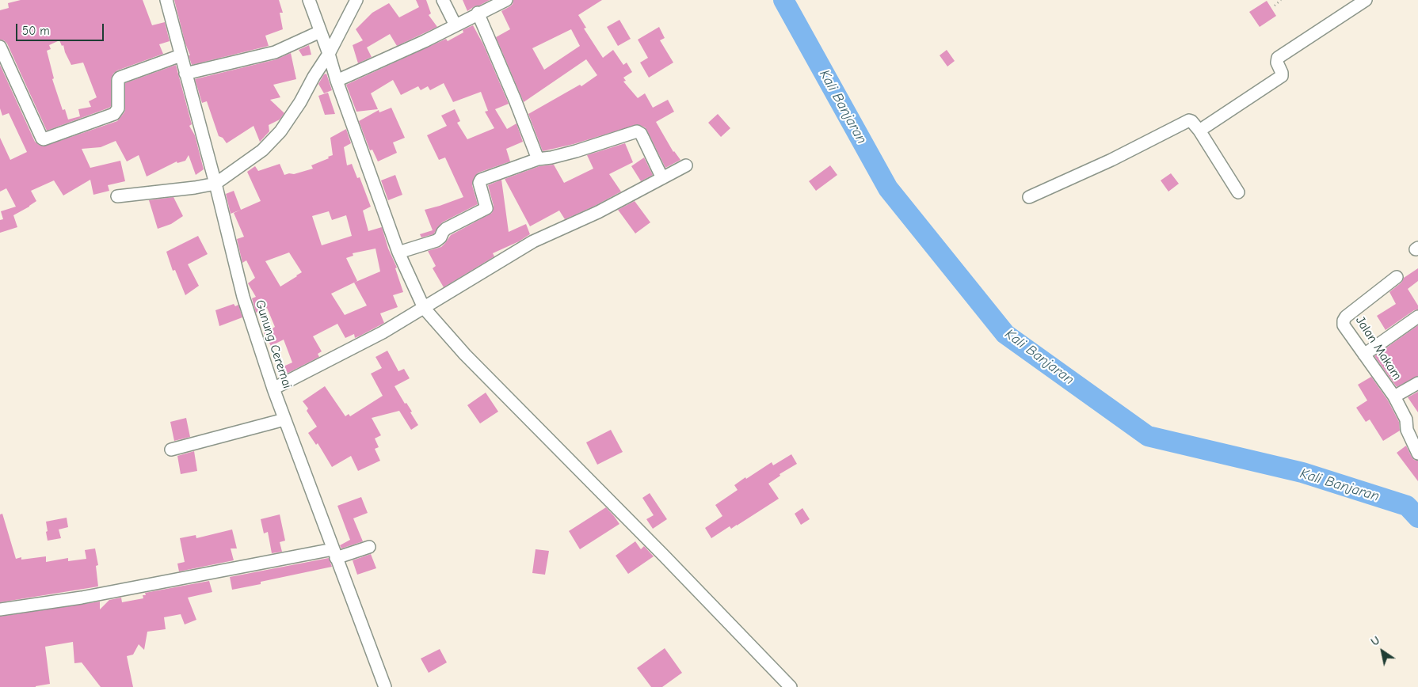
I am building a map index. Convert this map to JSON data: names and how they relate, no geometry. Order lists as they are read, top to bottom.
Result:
{
  "streets": {
    "street": ["Gunung Ceremai", "Jalan Makam"]
  },
  "water": ["Kali Banjaran"],
  "scale_bar": "50 m",
  "north": "top left"
}
